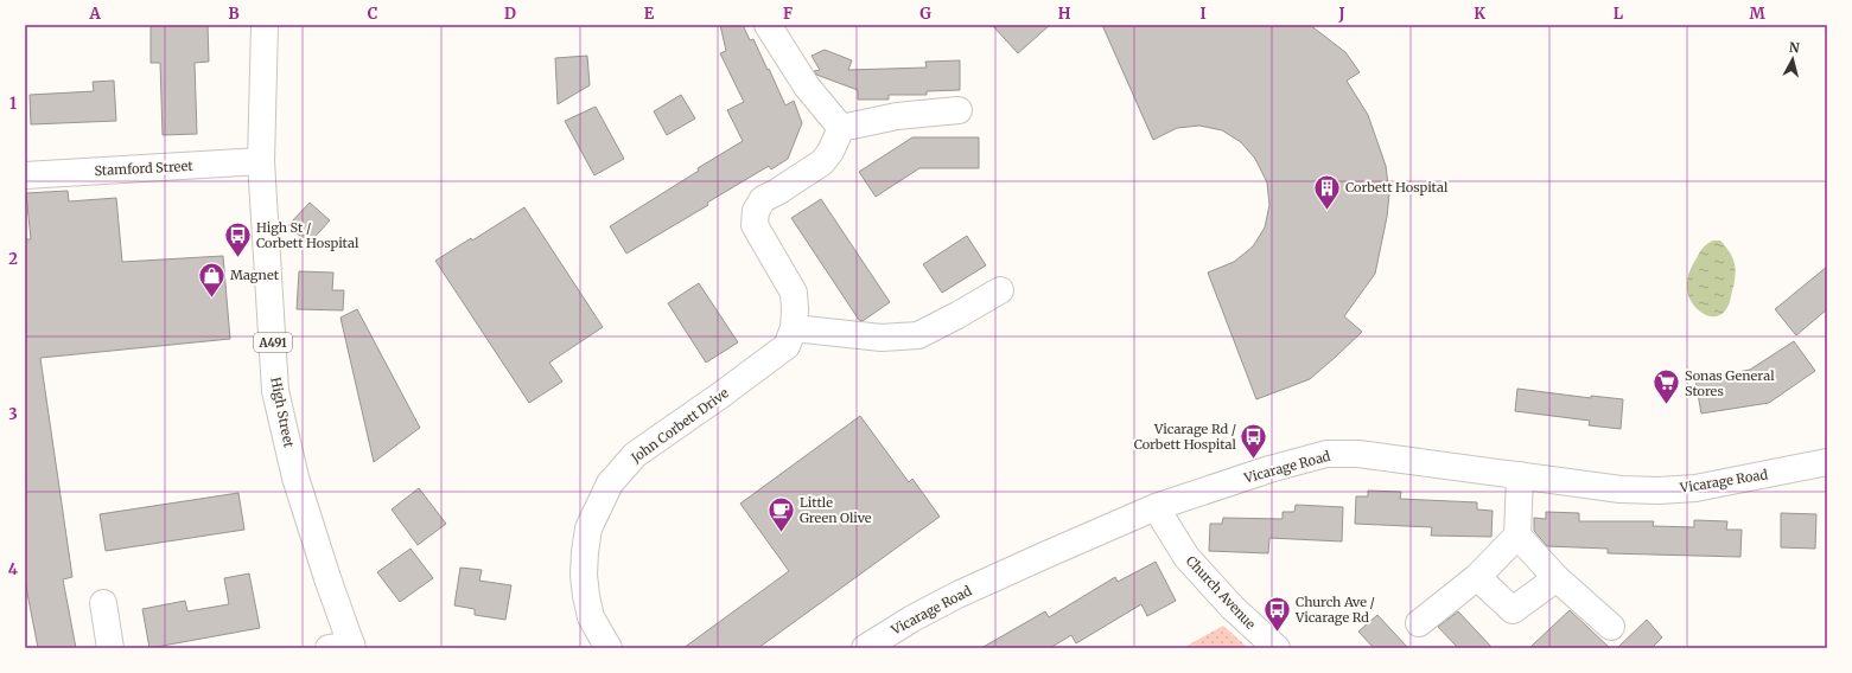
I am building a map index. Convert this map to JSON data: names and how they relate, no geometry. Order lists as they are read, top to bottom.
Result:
{
  "streets": {
    "main road": [
      "Stamford Street",
      "A491",
      "High Street",
      "John Corbett Drive",
      "Vicarage Road",
      "Church Avenue"
    ]
  },
  "crossings": [
    ["Stamford Street", "High Street"],
    ["Vicarage Road", "Church Avenue"]
  ],
  "places": {
    "building": ["Corbett Hospital"],
    "bus stop": ["High St / Corbett Hospital", "Vicarage Rd / Corbett Hospital", "Church Ave / Vicarage Rd"],
    "shop": ["Magnet"],
    "supermarket": ["Sonas General Stores"],
    "cafe": ["Little Green Olive"]
  },
  "north": "top",
  "grid": {
    "columns": [
      "A",
      "B",
      "C",
      "D",
      "E",
      "F",
      "G",
      "H",
      "I",
      "J",
      "K",
      "L",
      "M"
    ],
    "rows": [
      "1",
      "2",
      "3",
      "4"
    ]
  }
}
